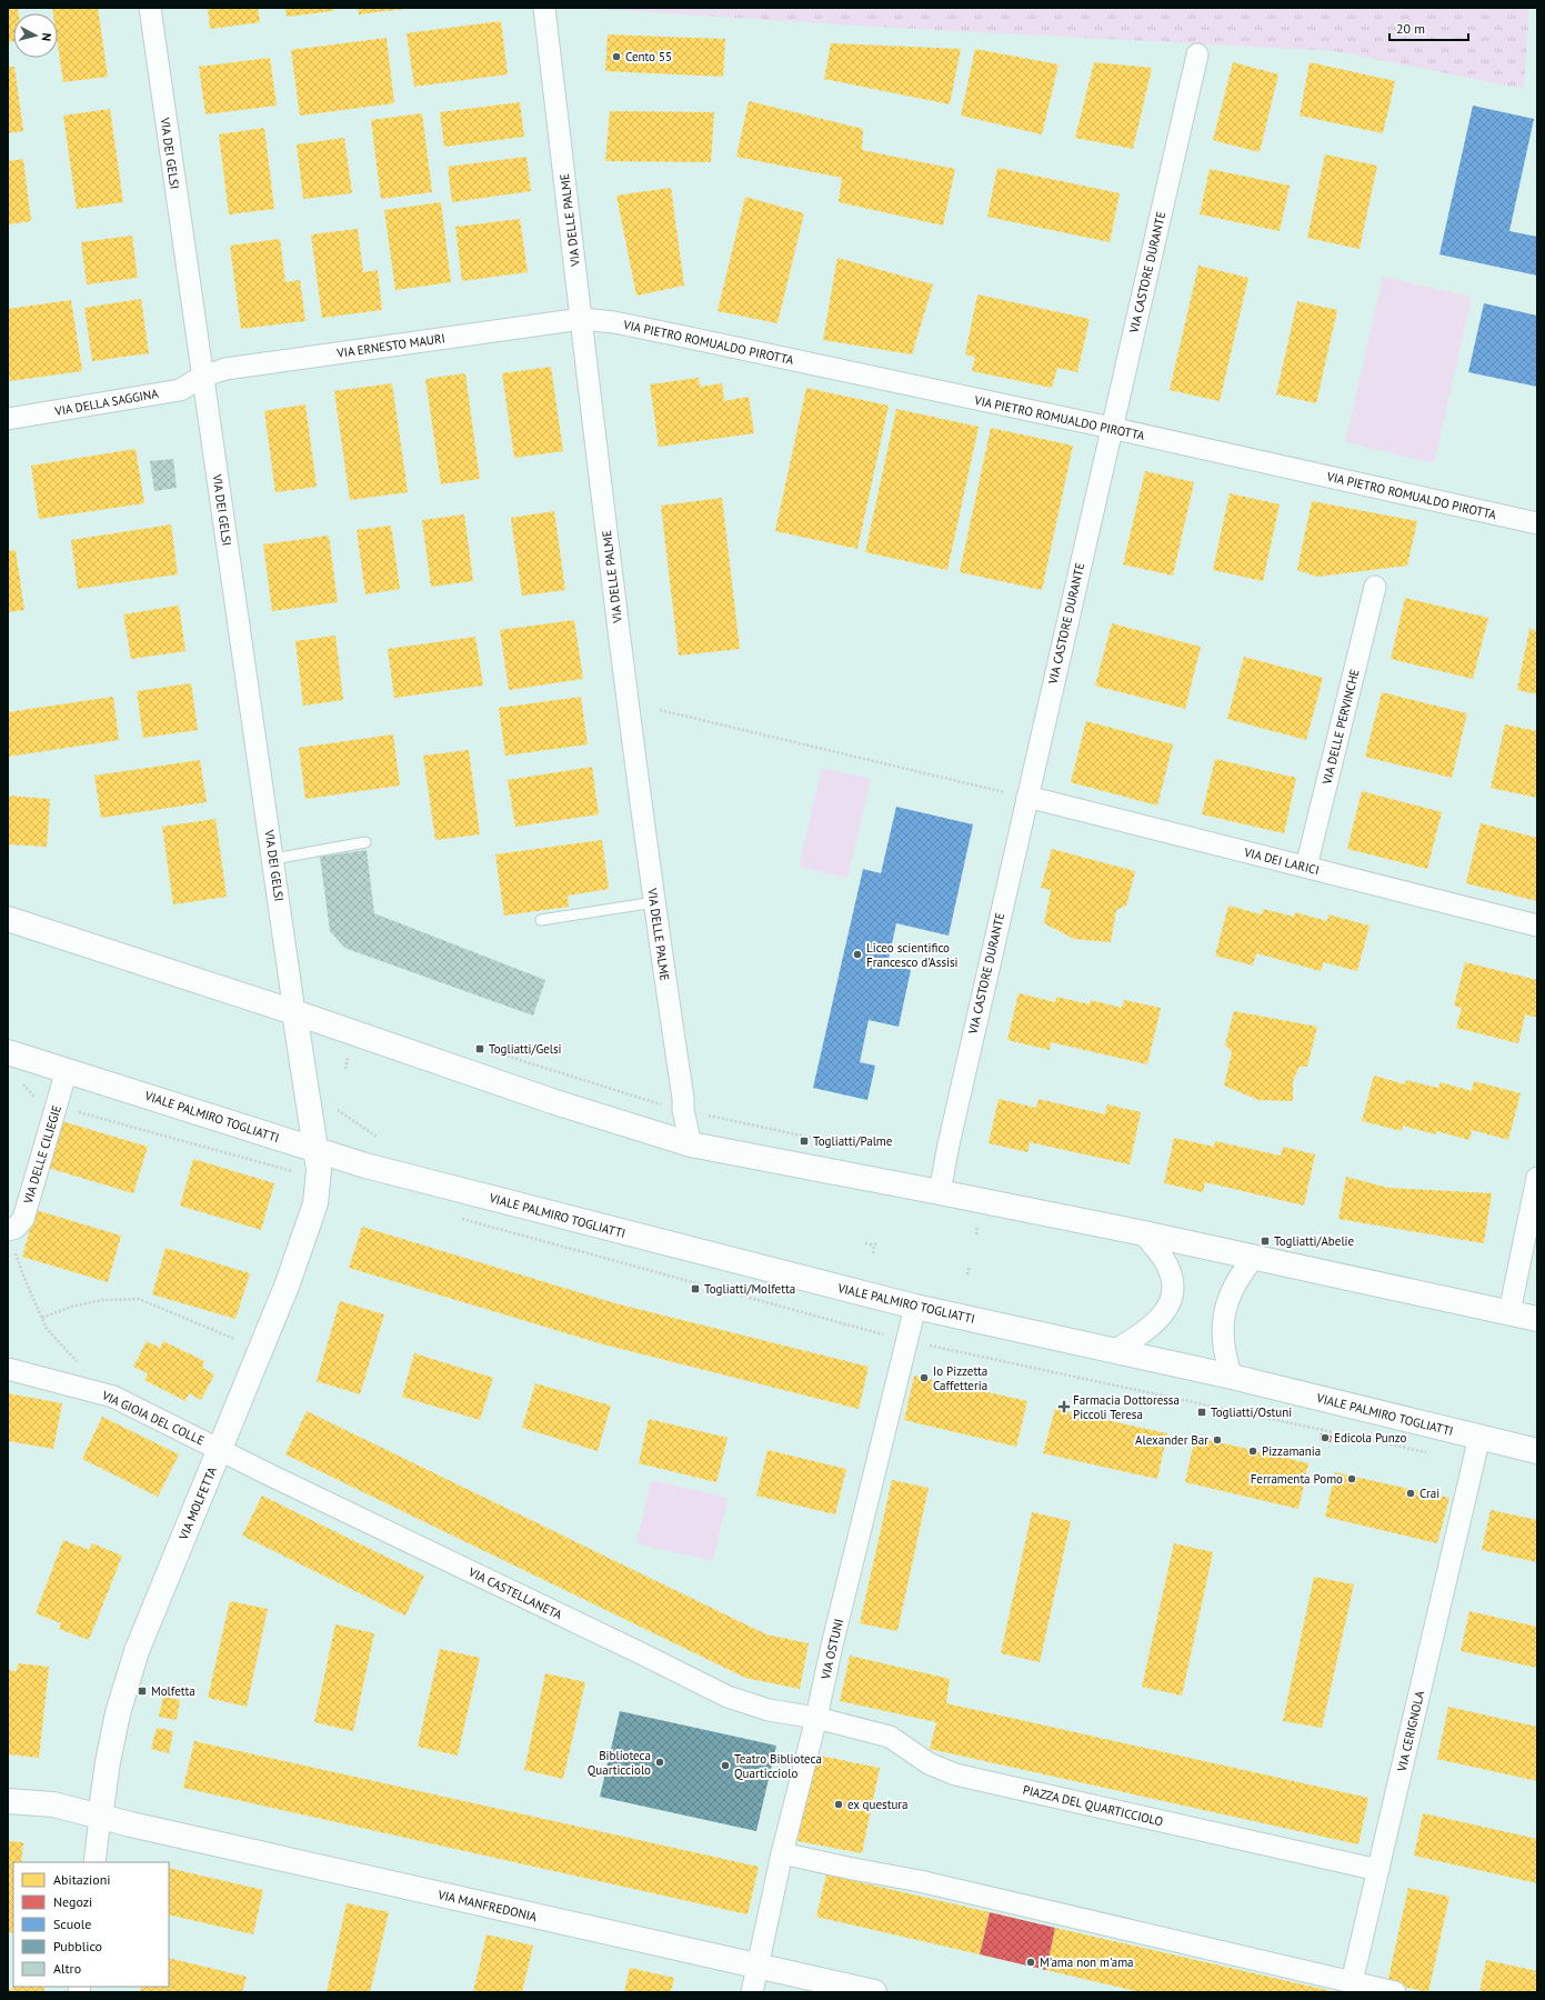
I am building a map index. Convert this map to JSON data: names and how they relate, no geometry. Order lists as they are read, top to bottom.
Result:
{
  "streets": {
    "main road": ["VIALE PALMIRO TOGLIATTI", "VIA MOLFETTA", "VIA MANFREDONIA"],
    "street": [
      "VIA DEI GELSI",
      "VIA DELLE PALME",
      "VIA CASTORE DURANTE",
      "VIA PIETRO ROMUALDO PIROTTA",
      "VIA ERNESTO MAURI",
      "VIA DELLA SAGGINA",
      "VIA DELLE PERVINCHE",
      "VIA DEI LARICI",
      "VIA DELLE CILIEGIE",
      "VIA GIOIA DEL COLLE",
      "VIA CASTELLANETA",
      "VIA OSTUNI",
      "VIA CERIGNOLA",
      "PIAZZA DEL QUARTICCIOLO"
    ]
  },
  "crossings": [
    ["VIA DEI GELSI", "VIA ERNESTO MAURI"],
    ["VIA DEI GELSI", "VIA DELLA SAGGINA"],
    ["VIA DEI GELSI", "VIA MOLFETTA"],
    ["VIA DELLE PALME", "VIA PIETRO ROMUALDO PIROTTA"],
    ["VIA DELLE PALME", "VIA ERNESTO MAURI"],
    ["VIA CASTORE DURANTE", "VIA PIETRO ROMUALDO PIROTTA"],
    ["VIA CASTORE DURANTE", "VIA DEI LARICI"],
    ["VIA PIETRO ROMUALDO PIROTTA", "VIA ERNESTO MAURI"],
    ["VIA ERNESTO MAURI", "VIA DELLA SAGGINA"],
    ["VIA DELLE PERVINCHE", "VIA DEI LARICI"],
    ["VIALE PALMIRO TOGLIATTI", "VIA DELLE CILIEGIE"],
    ["VIALE PALMIRO TOGLIATTI", "VIA MOLFETTA"],
    ["VIALE PALMIRO TOGLIATTI", "VIA OSTUNI"],
    ["VIALE PALMIRO TOGLIATTI", "VIA CERIGNOLA"],
    ["VIA GIOIA DEL COLLE", "VIA MOLFETTA"],
    ["VIA GIOIA DEL COLLE", "VIA CASTELLANETA"],
    ["VIA MOLFETTA", "VIA CASTELLANETA"],
    ["VIA MOLFETTA", "VIA MANFREDONIA"],
    ["VIA CASTELLANETA", "VIA OSTUNI"],
    ["VIA CASTELLANETA", "PIAZZA DEL QUARTICCIOLO"],
    ["VIA OSTUNI", "PIAZZA DEL QUARTICCIOLO"],
    ["VIA OSTUNI", "VIA MANFREDONIA"],
    ["VIA CERIGNOLA", "PIAZZA DEL QUARTICCIOLO"]
  ],
  "places": {
    "other": [
      "Cento 55",
      "Liceo scientifico Francesco d'Assisi",
      "Io Pizzetta Caffetteria",
      "Edicola Punzo",
      "Alexander Bar",
      "Pizzamania",
      "Ferramenta Pomo",
      "Crai",
      "Biblioteca Quarticciolo",
      "Teatro Biblioteca Quarticciolo",
      "ex questura",
      "M'ama non m'ama"
    ],
    "transit": [
      "Togliatti/Gelsi",
      "Togliatti/Palme",
      "Togliatti/Abelie",
      "Togliatti/Molfetta",
      "Togliatti/Ostuni",
      "Molfetta"
    ],
    "health": ["Farmacia Dottoressa Piccoli Teresa"]
  },
  "legend": [
    "Abitazioni",
    "Negozi",
    "Scuole",
    "Pubblico",
    "Altro"
  ],
  "scale_bar": "20 m",
  "north": "right"
}
